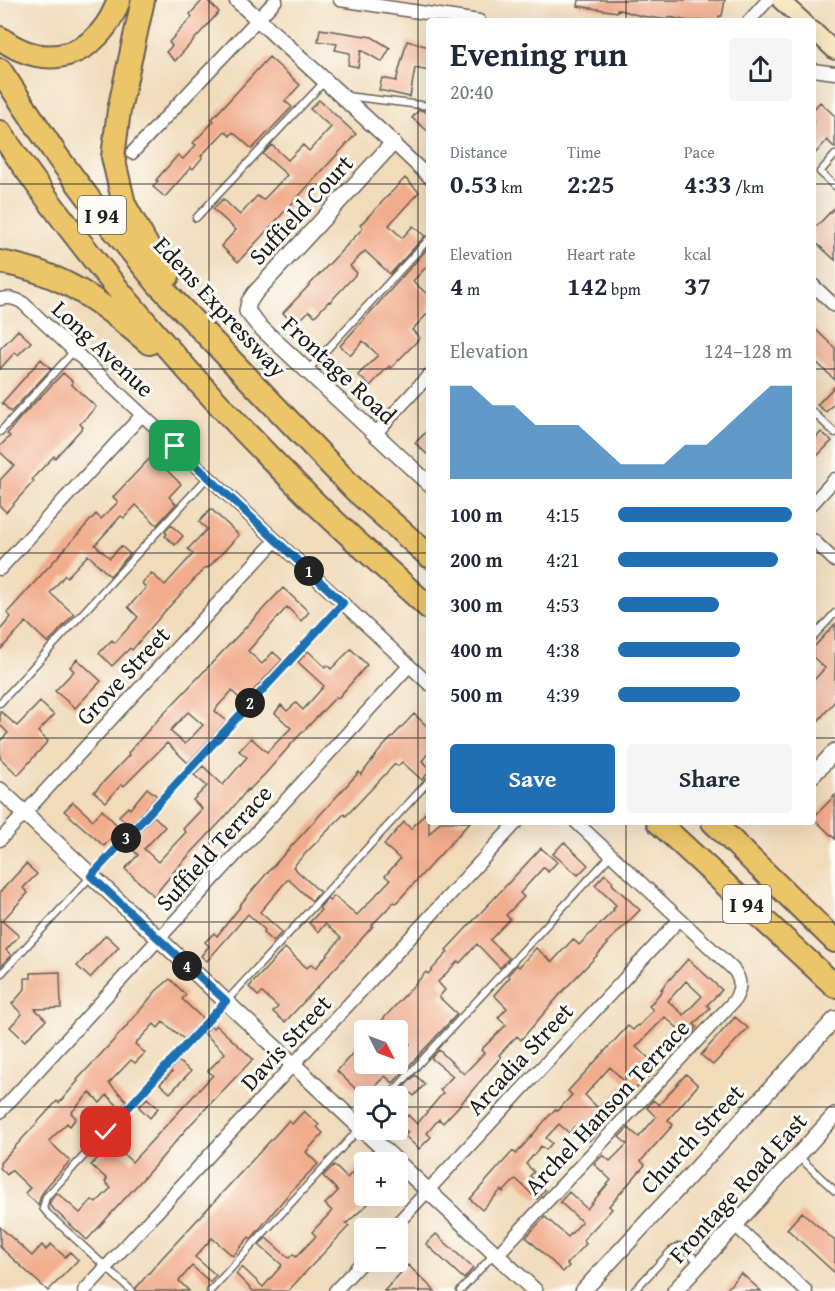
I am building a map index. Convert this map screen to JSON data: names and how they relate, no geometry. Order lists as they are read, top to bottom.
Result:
{
  "streets": {
    "highway": ["I 94", "Edens Expressway"],
    "street": [
      "Suffield Court",
      "Long Avenue",
      "Frontage Road",
      "Grove Street",
      "Suffield Terrace",
      "Davis Street",
      "Arcadia Street",
      "Archel Hanson Terrace",
      "Church Street",
      "Frontage Road East"
    ]
  },
  "crossings": [
    ["Suffield Court", "Frontage Road"],
    ["Long Avenue", "Grove Street"],
    ["Long Avenue", "Suffield Terrace"],
    ["Arcadia Street", "Archel Hanson Terrace"]
  ],
  "north": "bottom right",
  "page": {
    "heading": ["Evening run", "20:40"],
    "stats": [
      ["Distance", "0.53 km"],
      ["Time", "2:25"],
      ["Pace", "4:33 /km"],
      ["Elevation", "4 m"],
      ["Heart rate", "142 bpm"],
      ["kcal", "37"]
    ],
    "chart": ["Elevation", "124–128 m"],
    "list": [
      {
        "name": "100 m",
        "note": "4:15"
      },
      {
        "name": "200 m",
        "note": "4:21"
      },
      {
        "name": "300 m",
        "note": "4:53"
      },
      {
        "name": "400 m",
        "note": "4:38"
      },
      {
        "name": "500 m",
        "note": "4:39"
      }
    ],
    "pins": [
      "1",
      "2",
      "3",
      "4"
    ],
    "buttons": ["Save", "Share"],
    "map_buttons": ["+", "−"]
  }
}
